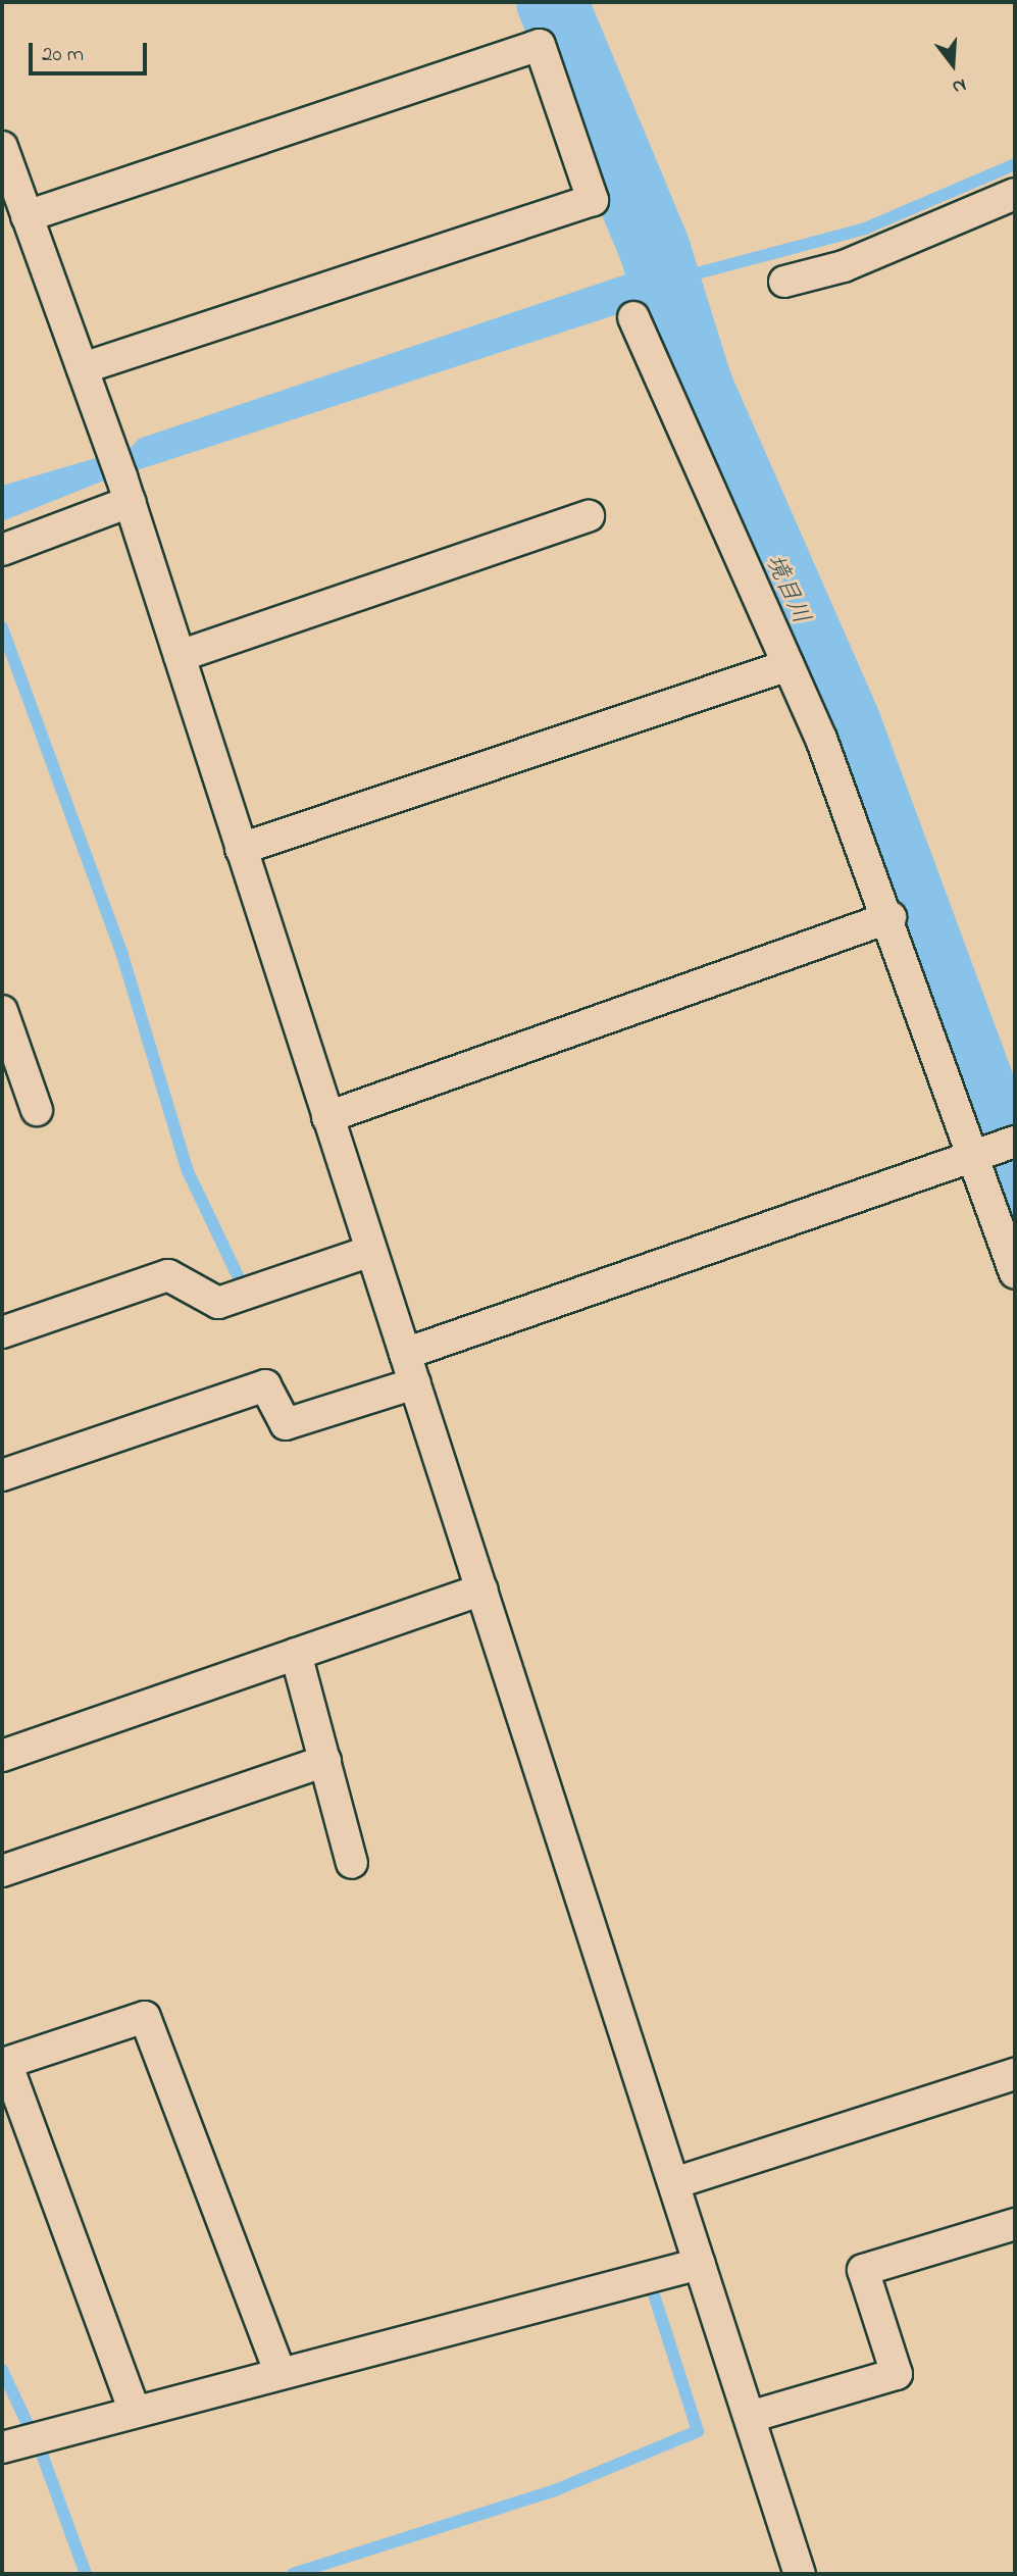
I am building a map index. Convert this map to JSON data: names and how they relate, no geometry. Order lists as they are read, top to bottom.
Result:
{
  "water": ["境目川"],
  "scale_bar": "20 m",
  "north": "bottom"
}
